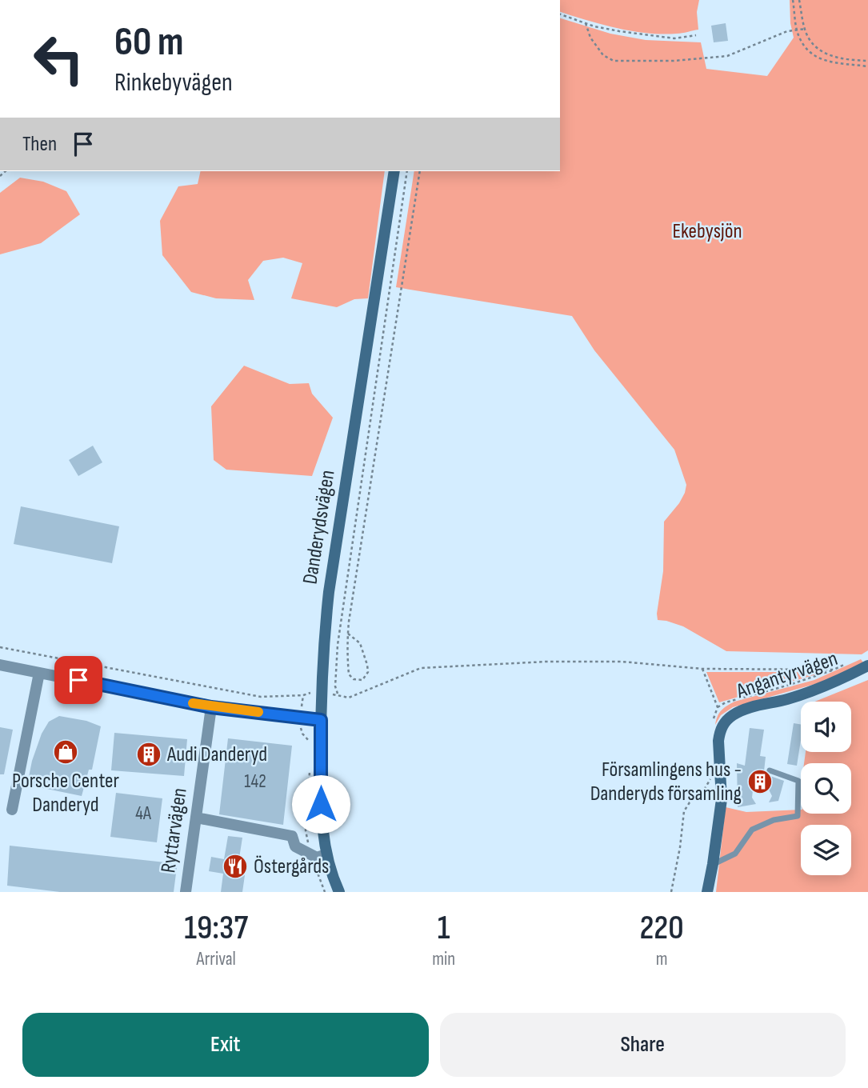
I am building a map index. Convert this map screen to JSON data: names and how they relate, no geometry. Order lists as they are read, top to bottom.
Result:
{
  "streets": {
    "street": ["Danderydsvägen", "Angantyrvägen", "Ryttarvägen"]
  },
  "parks": ["Ekebysjön"],
  "places": {
    "shop": ["Porsche Center Danderyd"],
    "building": ["Audi Danderyd", "Församlingens hus - Danderyds församling"],
    "restaurant": ["Östergårds"]
  },
  "house_numbers": ["142", "4A"],
  "page": {
    "turn": ["60 m", "Rinkebyvägen"],
    "then": "Then",
    "eta": [
      "19:37",
      "Arrival",
      "1",
      "min",
      "220",
      "m"
    ],
    "buttons": ["Exit", "Share"]
  }
}
